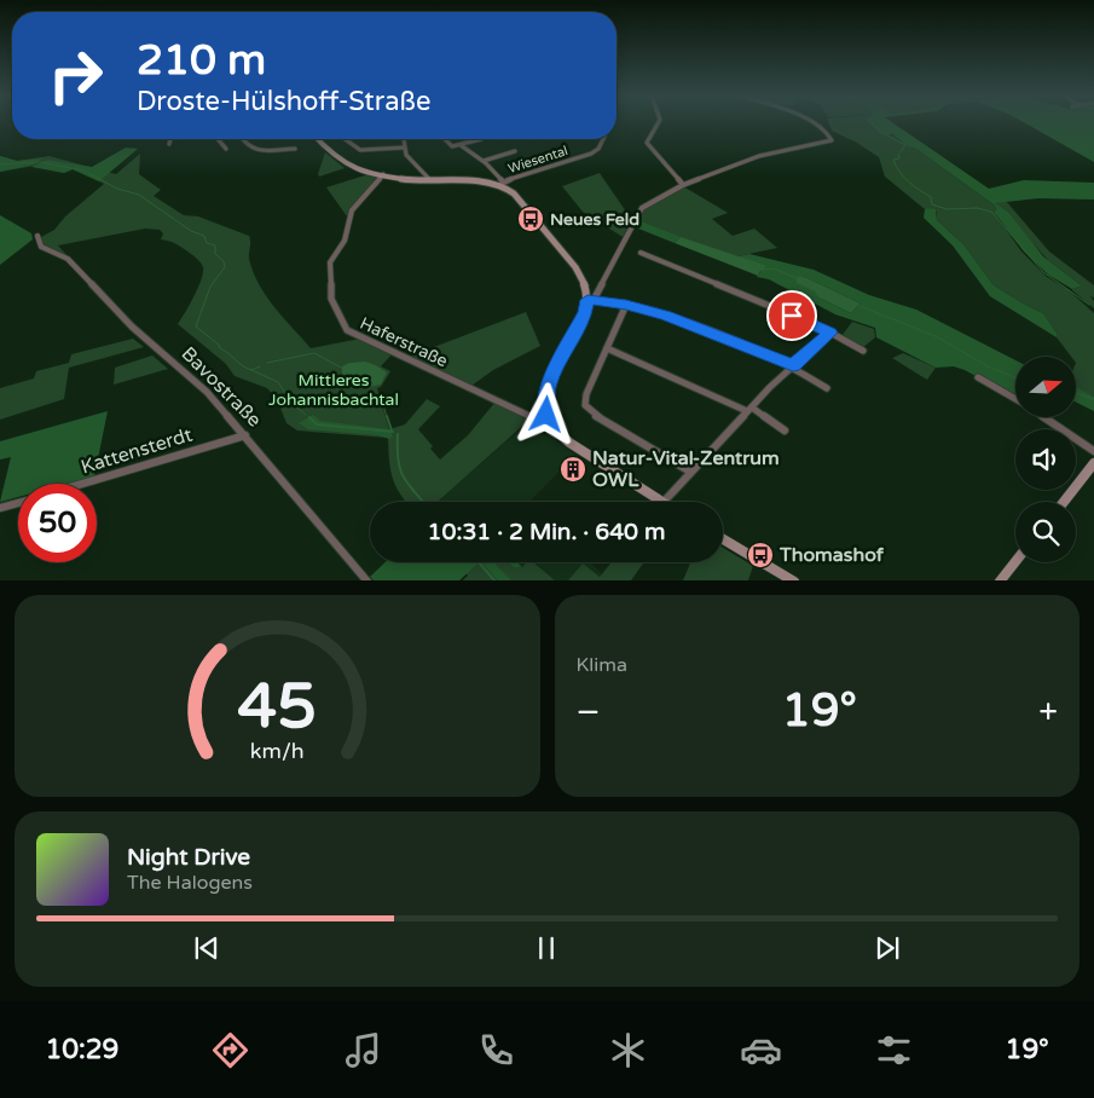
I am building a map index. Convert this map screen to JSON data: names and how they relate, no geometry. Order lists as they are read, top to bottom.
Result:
{
  "streets": {
    "street": [
      "Wiesental",
      "Haferstraße",
      "Bavostraße",
      "Kattensterdt"
    ]
  },
  "crossings": [
    ["Bavostraße", "Kattensterdt"]
  ],
  "parks": ["Mittleres Johannisbachtal"],
  "places": {
    "bus stop": ["Neues Feld", "Thomashof"],
    "building": ["Natur-Vital-Zentrum OWL"]
  },
  "north": "right",
  "page": {
    "turn": ["210 m", "Droste-Hülshoff-Straße"],
    "limit": "50",
    "trip": "10:31 · 2 Min. · 640 m",
    "tile": "Klima",
    "heat": ["−", "19°", "+"],
    "song": ["Night Drive", "The Halogens"],
    "tabs": ["10:29", "19°"],
    "gauge": ["45", "km/h"]
  }
}
